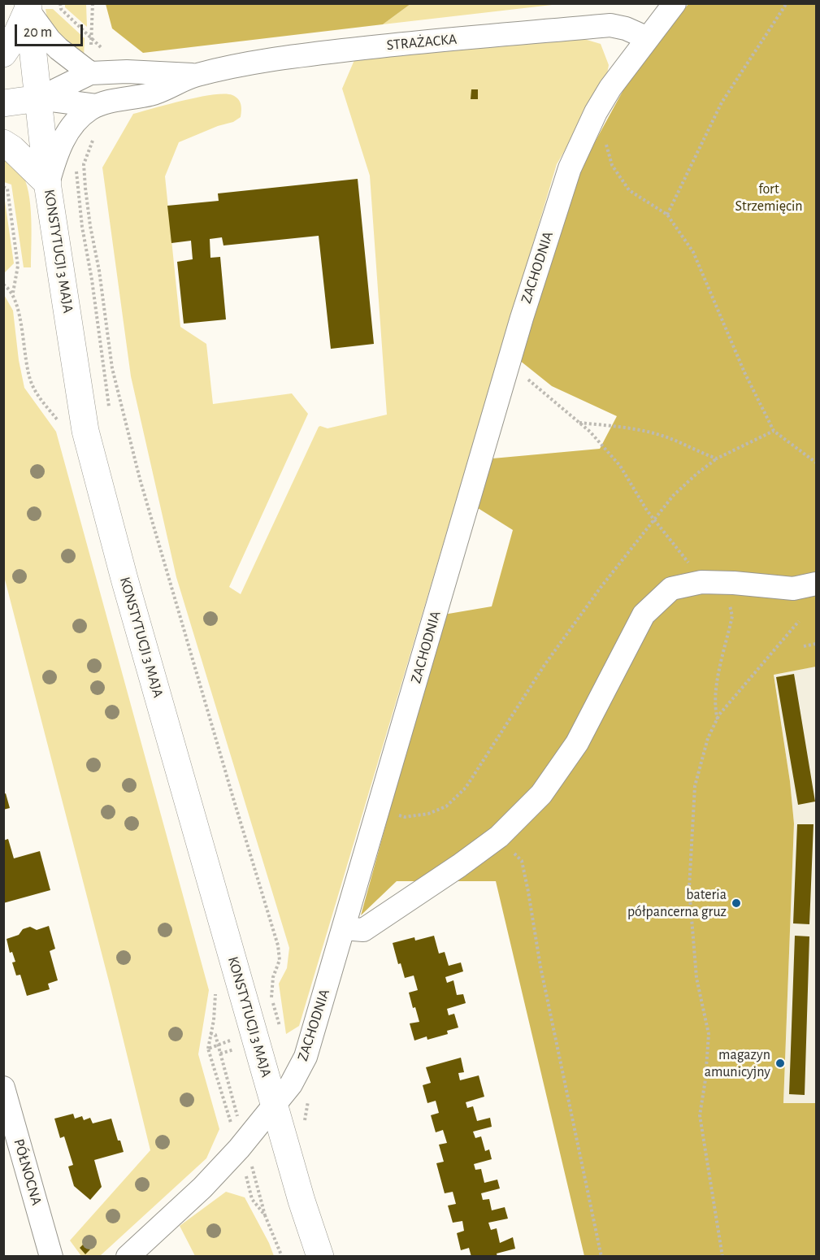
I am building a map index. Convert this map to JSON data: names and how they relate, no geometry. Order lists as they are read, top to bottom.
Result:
{
  "streets": {
    "street": [
      "STRAŻACKA",
      "KONSTYTUCJI 3 MAJA",
      "ZACHODNIA",
      "PÓŁNOCNA"
    ]
  },
  "crossings": [
    ["STRAŻACKA", "KONSTYTUCJI 3 MAJA"],
    ["STRAŻACKA", "ZACHODNIA"],
    ["KONSTYTUCJI 3 MAJA", "ZACHODNIA"]
  ],
  "parks": ["fort Strzemięcin"],
  "places": ["bateria półpancerna gruz", "magazyn amunicyjny"],
  "scale_bar": "20 m"
}
